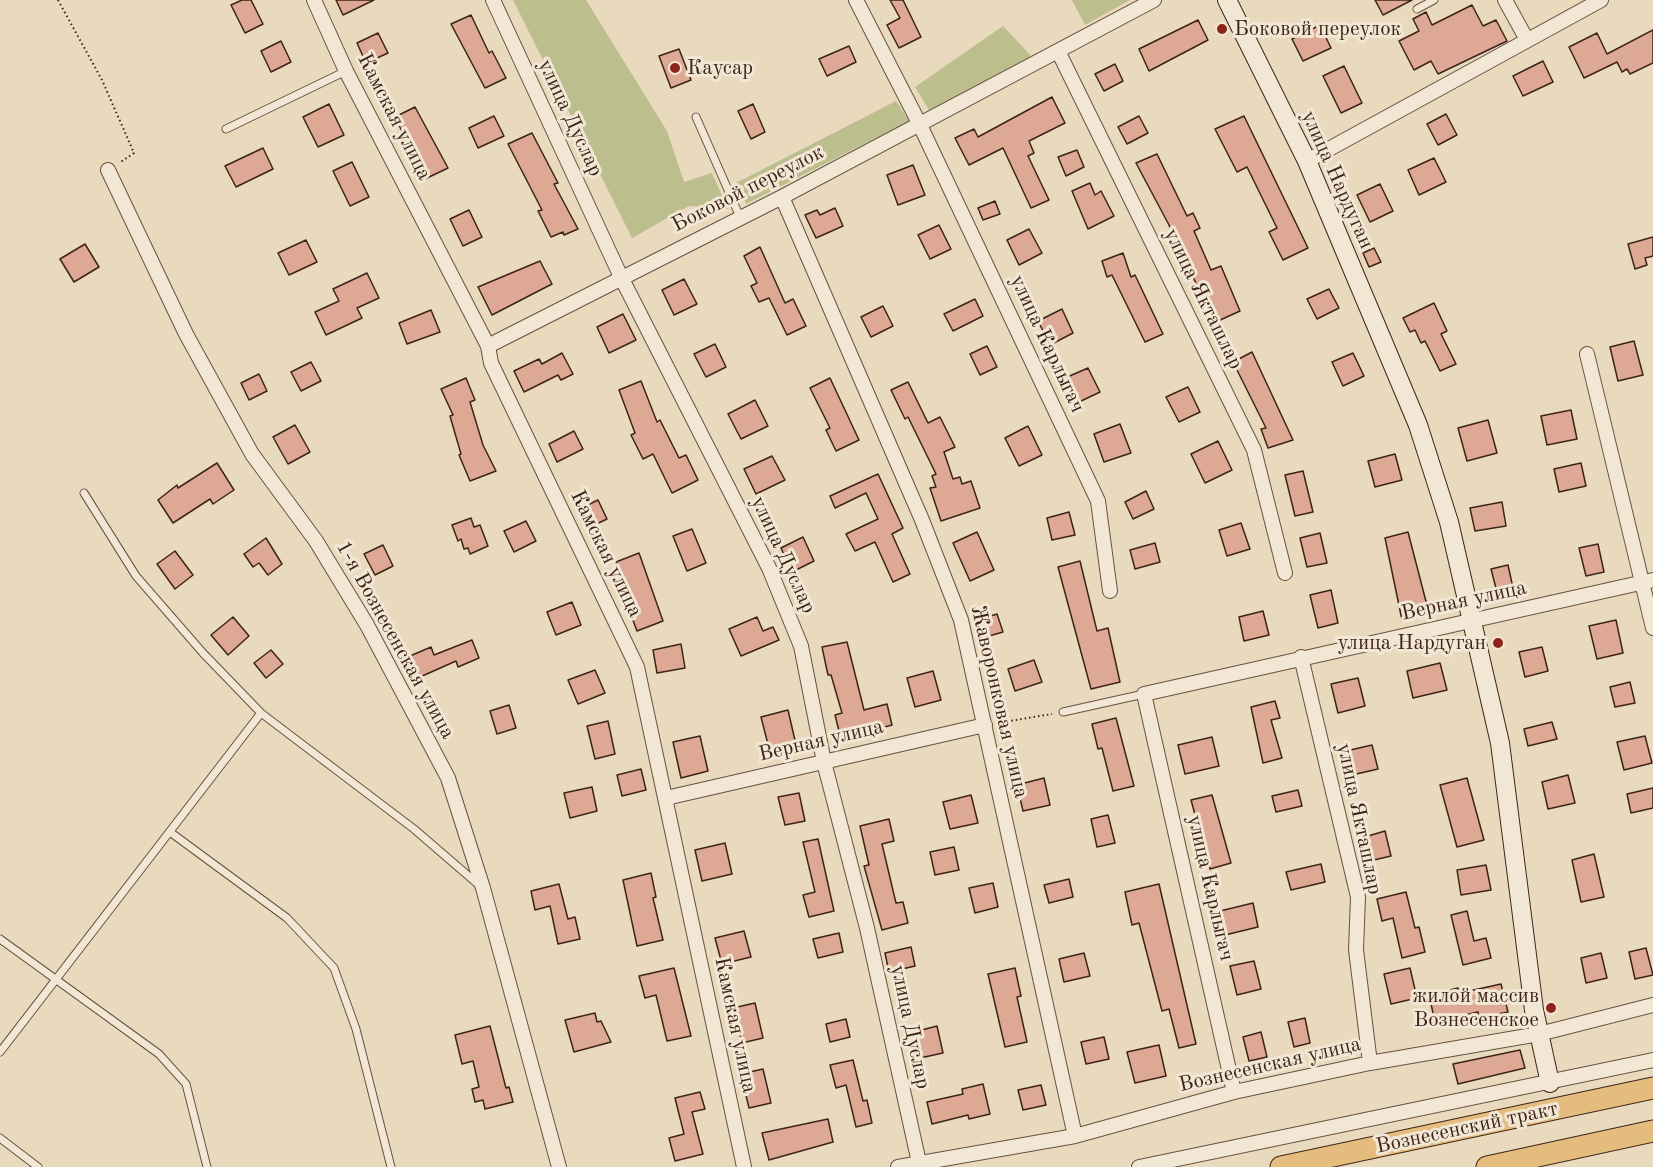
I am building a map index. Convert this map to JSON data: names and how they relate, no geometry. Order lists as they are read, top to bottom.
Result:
{
  "streets": {
    "main road": ["Вознесенский тракт"],
    "street": [
      "Камская улица",
      "улица Дуслар",
      "улица Нардуган",
      "Боковой переулок",
      "улица Якташлар",
      "улица Карлыгач",
      "Верная улица",
      "1-я Вознесенская улица",
      "Жаворонковая улица",
      "Вознесенская улица"
    ]
  },
  "crossings": [
    ["Камская улица", "Боковой переулок"],
    ["Камская улица", "Верная улица"],
    ["улица Дуслар", "Боковой переулок"],
    ["улица Дуслар", "Верная улица"],
    ["улица Дуслар", "Вознесенская улица"],
    ["улица Нардуган", "Верная улица"],
    ["улица Нардуган", "Вознесенская улица"],
    ["Боковой переулок", "улица Якташлар"],
    ["Боковой переулок", "улица Карлыгач"],
    ["Боковой переулок", "Жаворонковая улица"],
    ["улица Якташлар", "Верная улица"],
    ["улица Якташлар", "Вознесенская улица"],
    ["улица Карлыгач", "Верная улица"],
    ["улица Карлыгач", "Вознесенская улица"],
    ["Верная улица", "Жаворонковая улица"],
    ["Жаворонковая улица", "Вознесенская улица"]
  ],
  "places": [
    "Боковой переулок",
    "Каусар",
    "улица Нардуган",
    "жилой массив Вознесенское"
  ]
}
